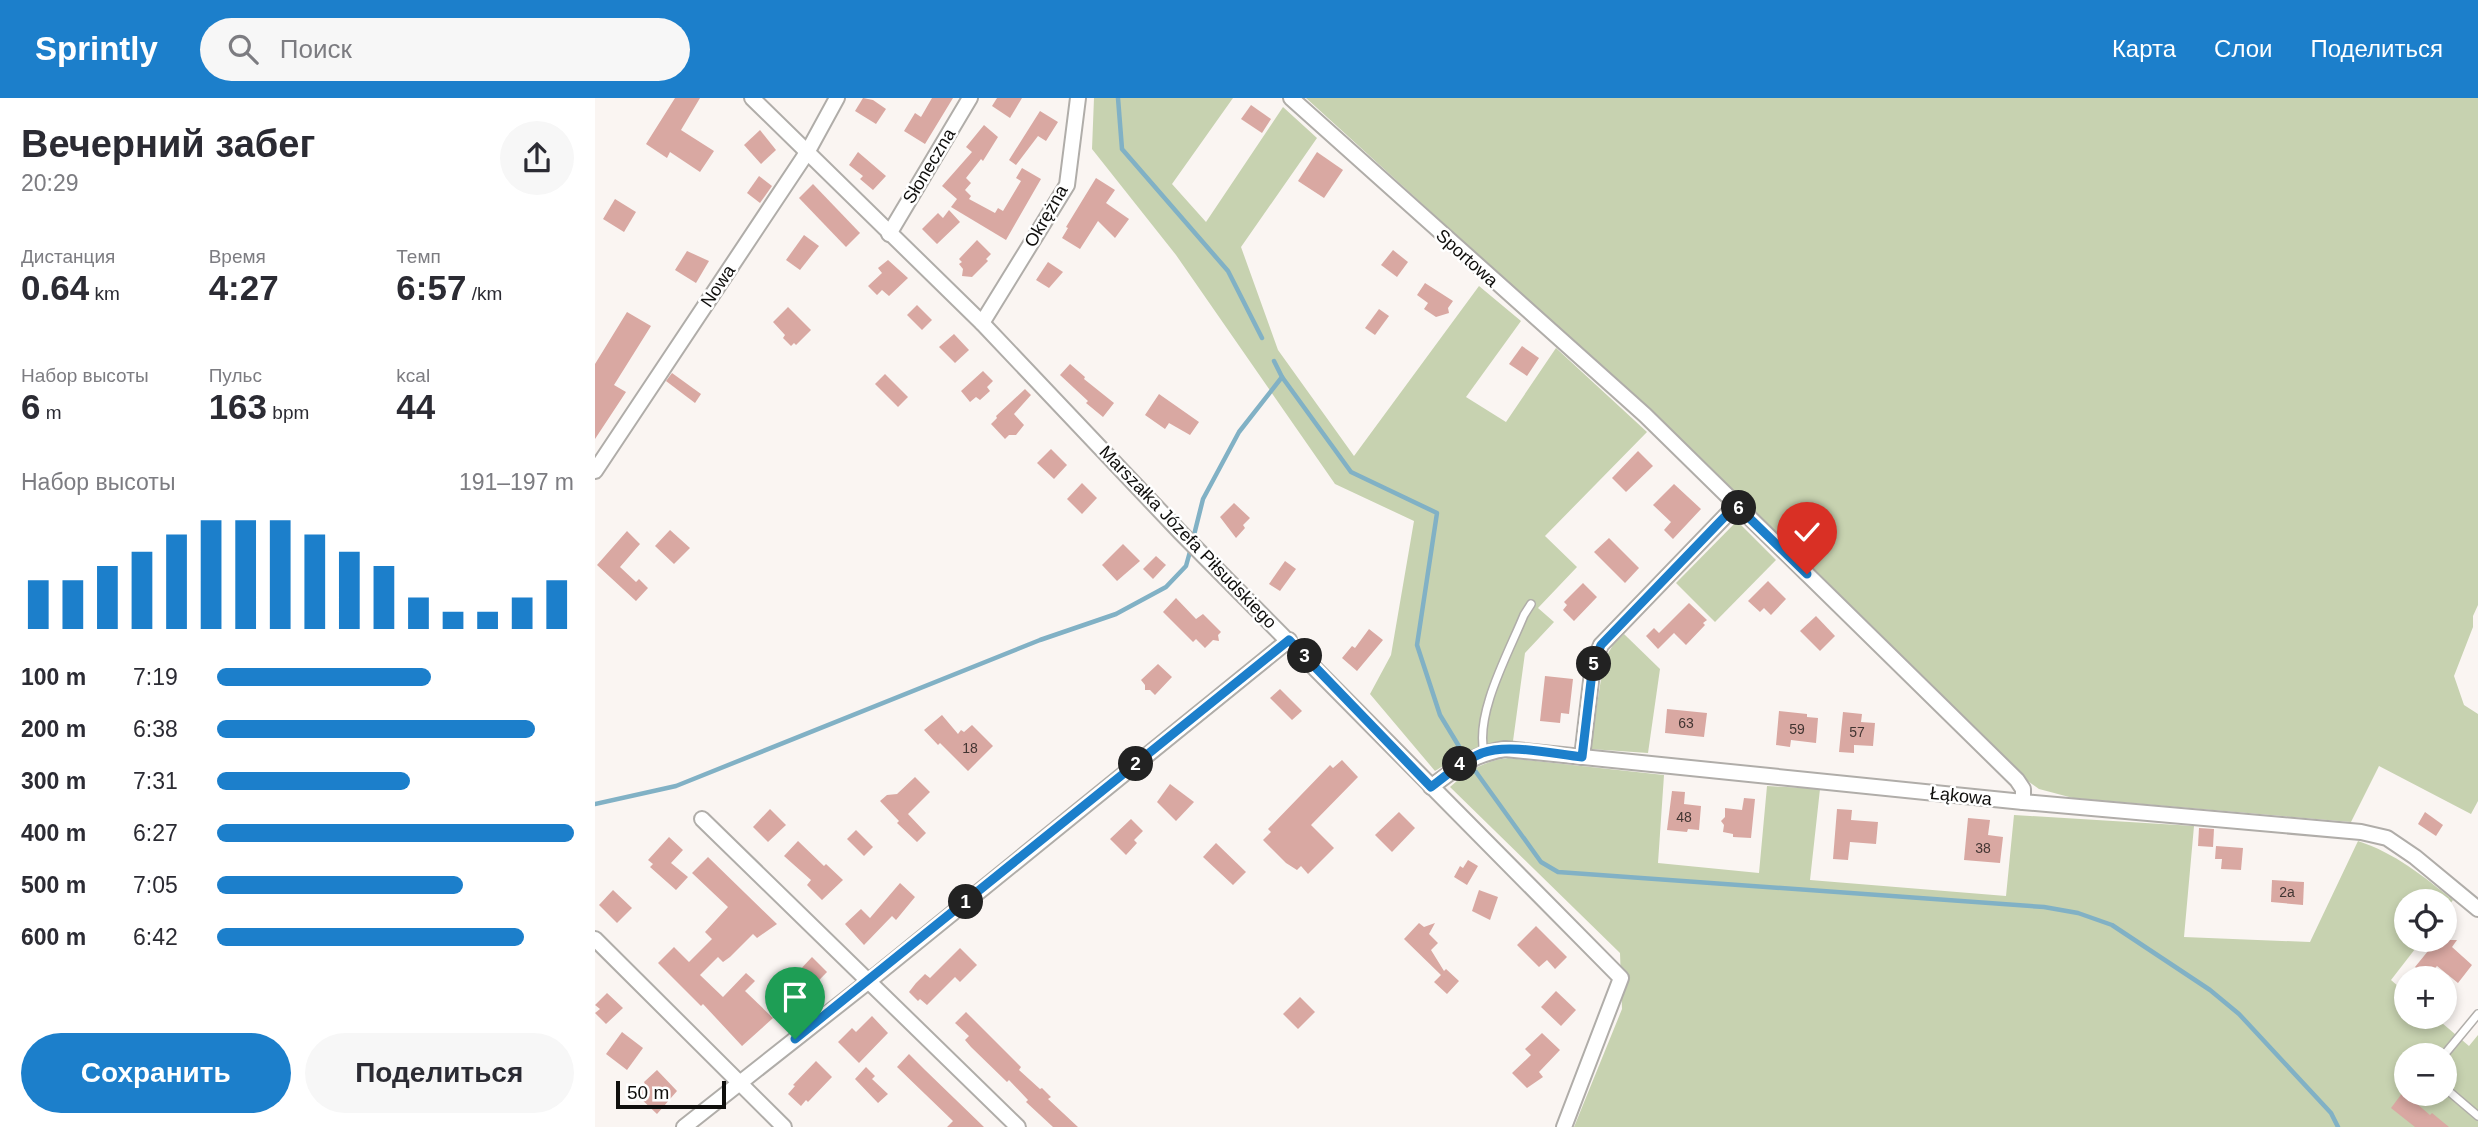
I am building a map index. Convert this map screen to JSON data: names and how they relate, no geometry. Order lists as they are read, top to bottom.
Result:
{
  "streets": {
    "street": [
      "Słoneczna",
      "Okrężna",
      "Sportowa",
      "Nowa",
      "Marszałka Józefa Piłsudskiego",
      "Łąkowa"
    ]
  },
  "crossings": [
    ["Słoneczna", "Marszałka Józefa Piłsudskiego"],
    ["Okrężna", "Marszałka Józefa Piłsudskiego"],
    ["Sportowa", "Łąkowa"],
    ["Nowa", "Marszałka Józefa Piłsudskiego"],
    ["Marszałka Józefa Piłsudskiego", "Łąkowa"]
  ],
  "house_numbers": [
    "63",
    "59",
    "57",
    "18",
    "48",
    "38",
    "2a"
  ],
  "scale_bar": "50 m",
  "page": {
    "header": "Sprintly",
    "search": "Поиск",
    "nav": ["Карта", "Слои", "Поделиться"],
    "heading": ["Вечерний забег", "20:29"],
    "stats": [
      ["Дистанция", "0.64 km"],
      ["Время", "4:27"],
      ["Темп", "6:57 /km"],
      ["Набор высоты", "6 m"],
      ["Пульс", "163 bpm"],
      ["kcal", "44"]
    ],
    "chart": ["Набор высоты", "191–197 m"],
    "pins": [
      "6",
      "3",
      "5",
      "2",
      "4",
      "1"
    ],
    "list": [
      {
        "name": "100 m",
        "note": "7:19"
      },
      {
        "name": "200 m",
        "note": "6:38"
      },
      {
        "name": "300 m",
        "note": "7:31"
      },
      {
        "name": "400 m",
        "note": "6:27"
      },
      {
        "name": "500 m",
        "note": "7:05"
      },
      {
        "name": "600 m",
        "note": "6:42"
      }
    ],
    "map_buttons": ["+", "−"],
    "buttons": ["Сохранить", "Поделиться"],
    "scale": "50 m"
  }
}
